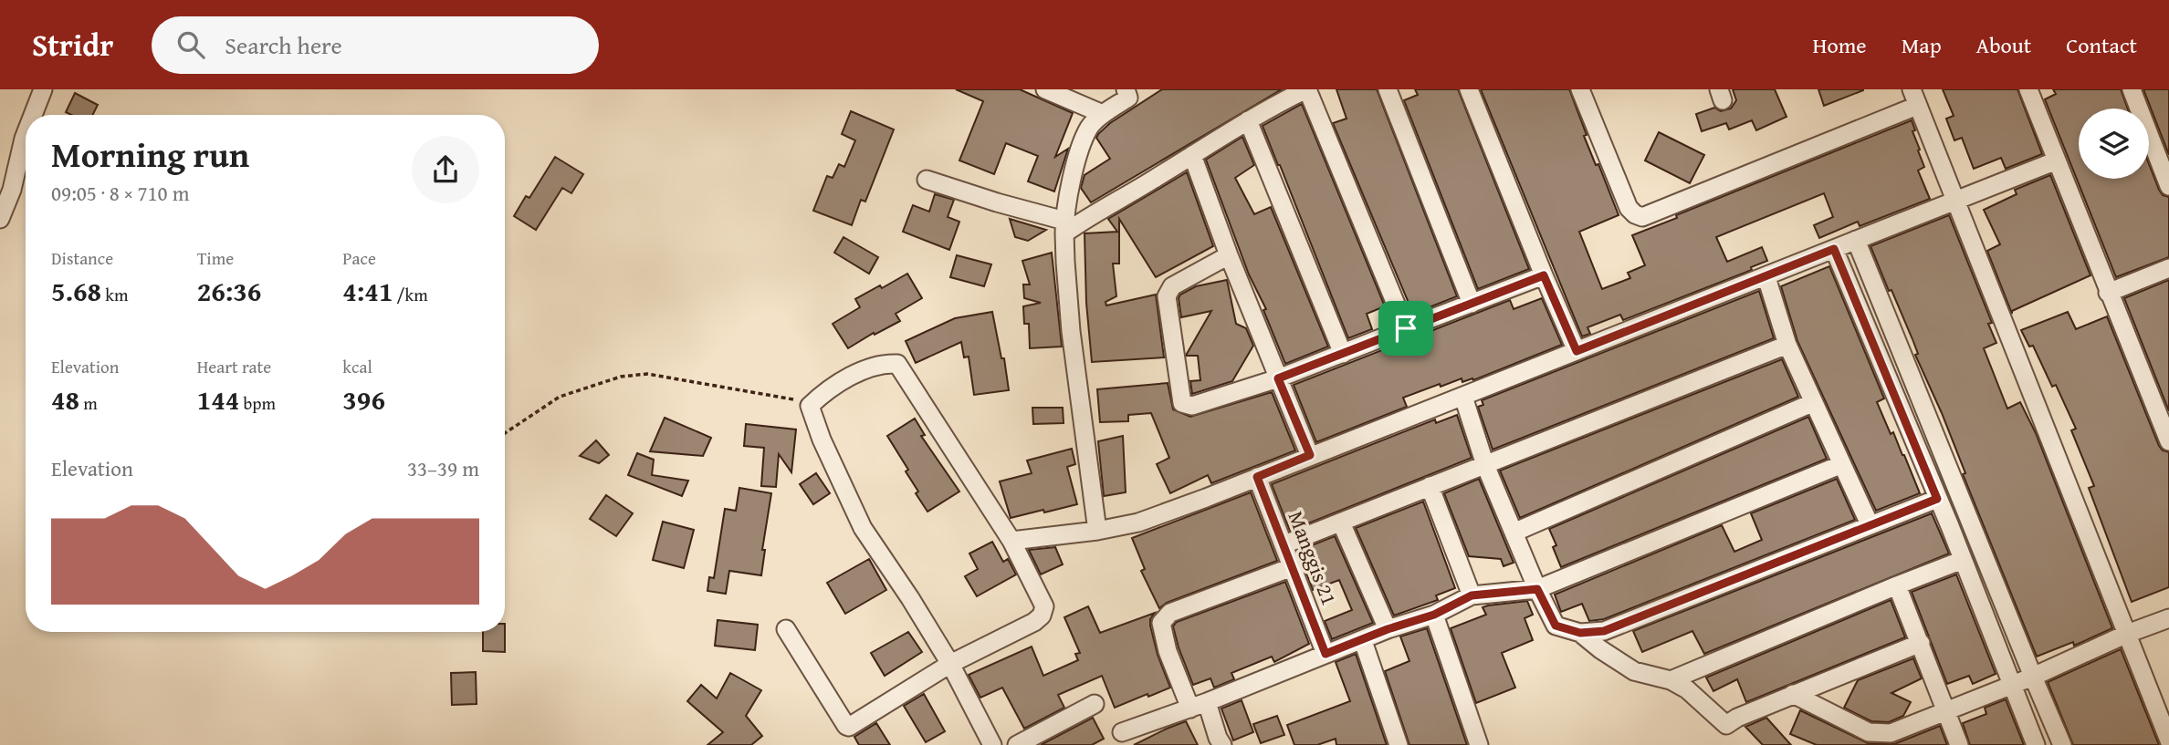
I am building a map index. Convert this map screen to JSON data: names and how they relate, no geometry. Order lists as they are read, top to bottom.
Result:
{
  "streets": {
    "street": ["Manggis 21"]
  },
  "page": {
    "header": "Stridr",
    "search": "Search here",
    "nav": [
      "Home",
      "Map",
      "About",
      "Contact"
    ],
    "heading": ["Morning run", "09:05 · 8 × 710 m"],
    "stats": [
      ["Distance", "5.68 km"],
      ["Time", "26:36"],
      ["Pace", "4:41 /km"],
      ["Elevation", "48 m"],
      ["Heart rate", "144 bpm"],
      ["kcal", "396"]
    ],
    "chart": ["Elevation", "33–39 m"]
  }
}
